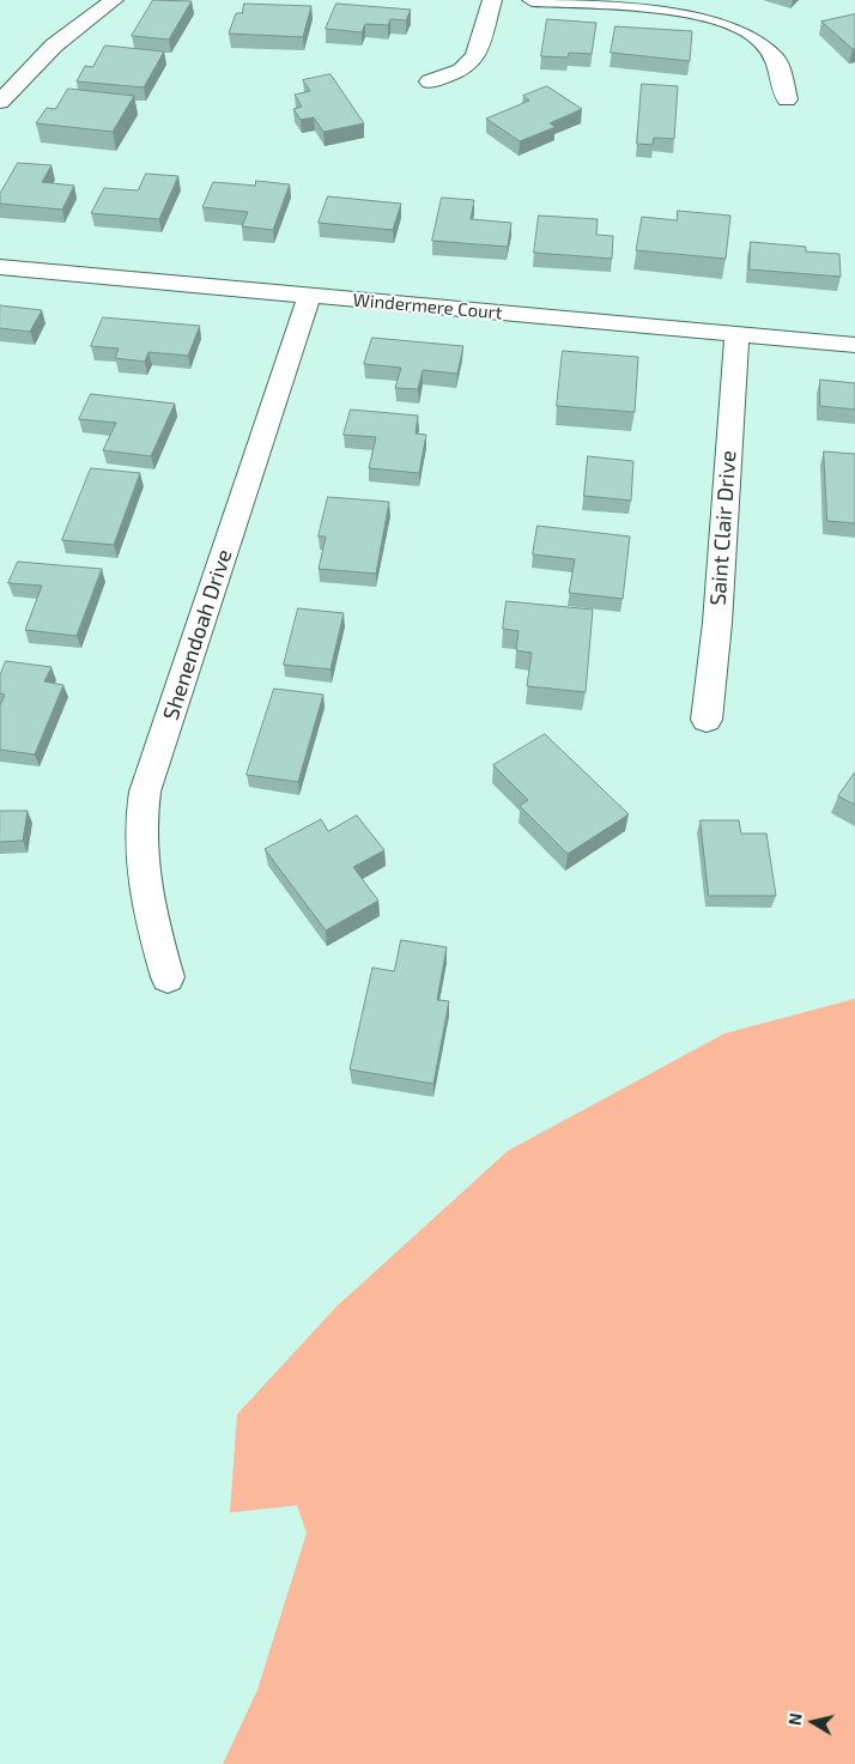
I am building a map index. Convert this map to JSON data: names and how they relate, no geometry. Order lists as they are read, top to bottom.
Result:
{
  "streets": {
    "street": ["Windermere Court", "Saint Clair Drive", "Shenendoah Drive"]
  },
  "crossings": [
    ["Windermere Court", "Saint Clair Drive"],
    ["Windermere Court", "Shenendoah Drive"]
  ],
  "north": "left"
}
